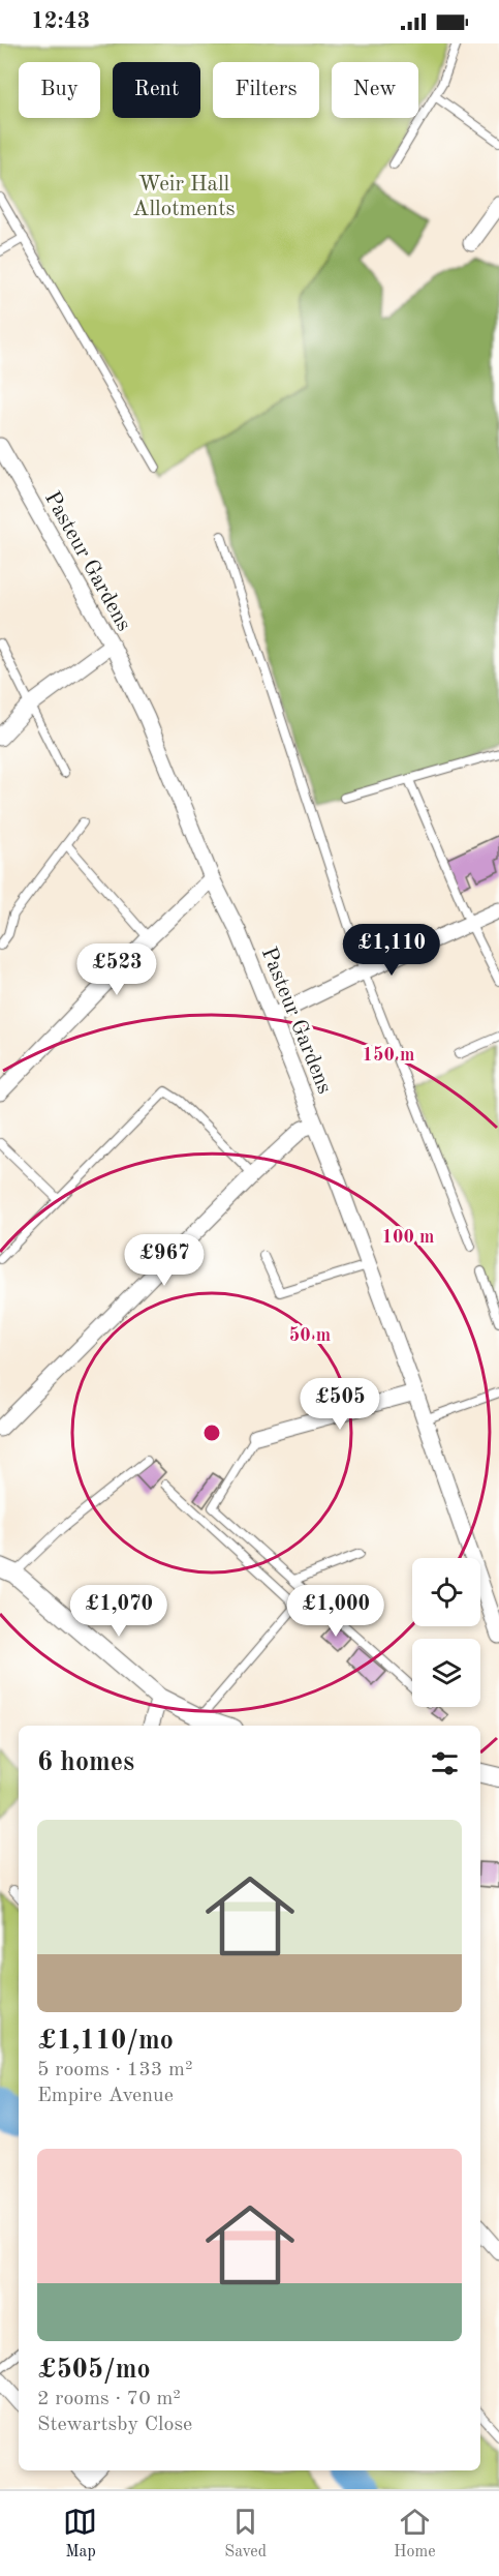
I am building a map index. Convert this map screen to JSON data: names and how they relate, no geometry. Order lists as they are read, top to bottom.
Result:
{
  "streets": {
    "street": ["Pasteur Gardens"]
  },
  "parks": ["Weir Hall Allotments"],
  "page": {
    "status": "12:43",
    "chip": [
      "Buy",
      "Rent",
      "Filters",
      "New"
    ],
    "price": [
      "£1,110",
      "£523",
      "£967",
      "£505",
      "£1,070",
      "£1,000"
    ],
    "heading": "6 homes",
    "list": [
      {
        "name": "£1,110/mo",
        "note": "5 rooms · 133 m² · Empire Avenue"
      },
      {
        "name": "£505/mo",
        "note": "2 rooms · 70 m² · Stewartsby Close"
      }
    ],
    "tabs": ["Map", "Saved", "Home"]
  },
  "rings": ["150 m", "100 m", "50 m"]
}
